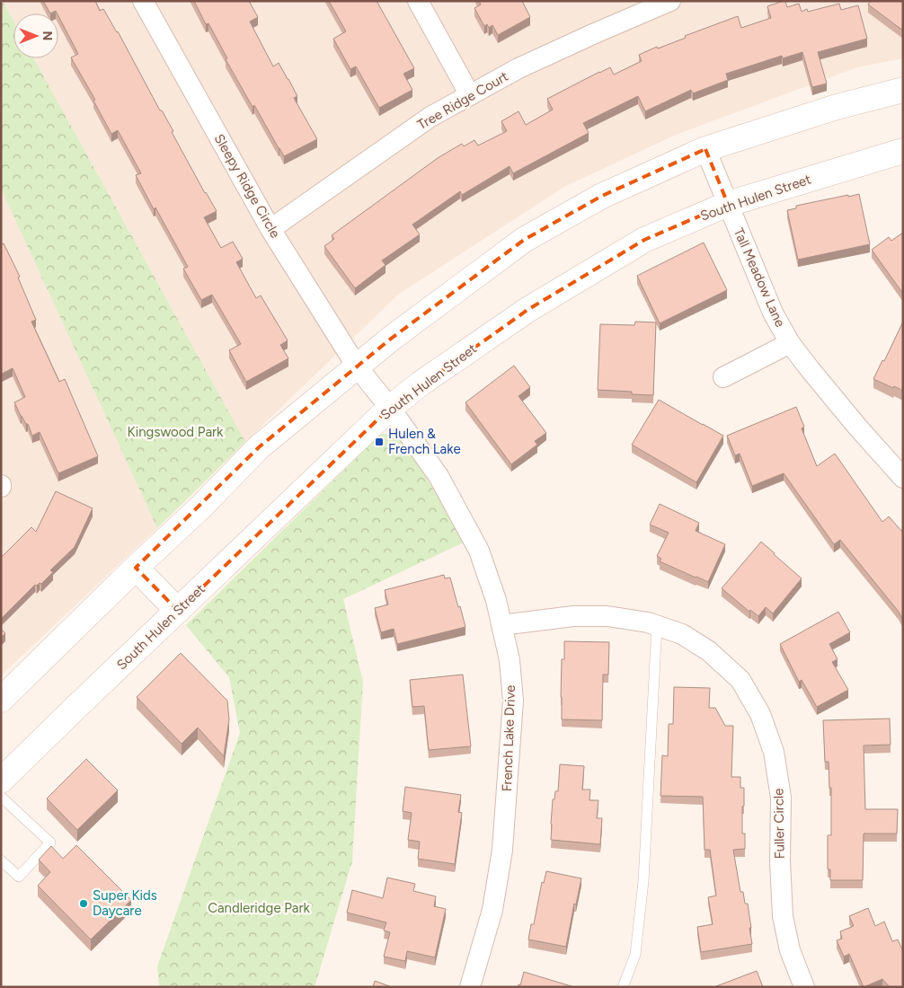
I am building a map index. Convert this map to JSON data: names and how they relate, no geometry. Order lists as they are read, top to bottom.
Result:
{
  "streets": {
    "main road": ["South Hulen Street"],
    "street": [
      "Tree Ridge Court",
      "Sleepy Ridge Circle",
      "Tall Meadow Lane",
      "French Lake Drive",
      "Fuller Circle"
    ]
  },
  "crossings": [
    ["Tree Ridge Court", "Sleepy Ridge Circle"],
    ["Sleepy Ridge Circle", "French Lake Drive"],
    ["South Hulen Street", "Tall Meadow Lane"],
    ["South Hulen Street", "French Lake Drive"],
    ["French Lake Drive", "Fuller Circle"]
  ],
  "parks": ["Kingswood Park", "Candleridge Park"],
  "places": {
    "transit": ["Hulen & French Lake"],
    "other": ["Super Kids Daycare"]
  },
  "north": "right"
}
